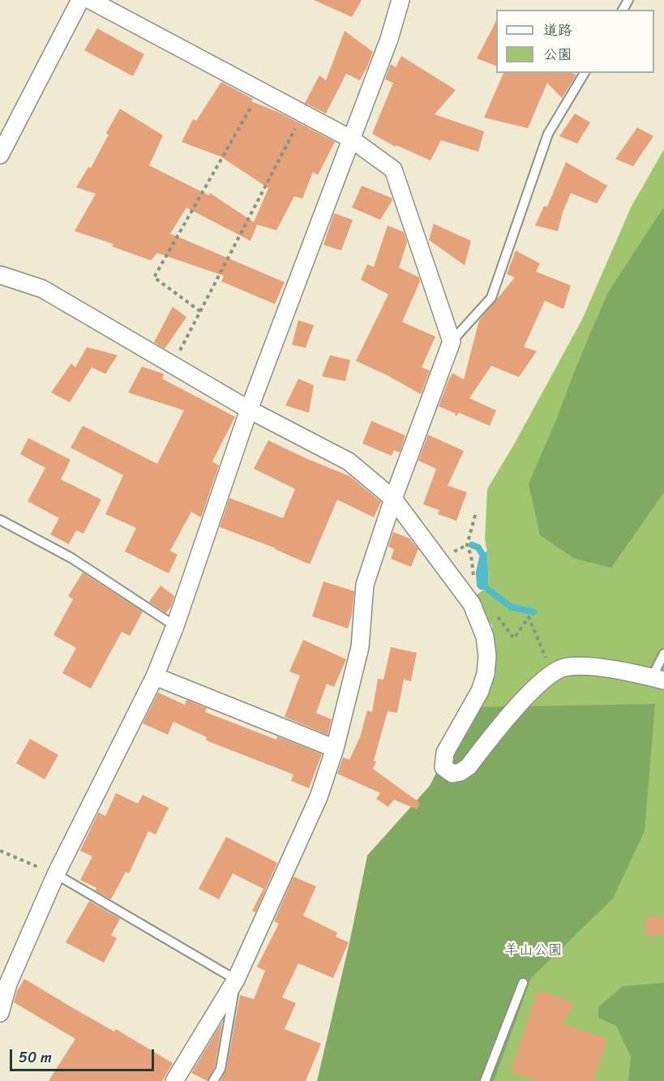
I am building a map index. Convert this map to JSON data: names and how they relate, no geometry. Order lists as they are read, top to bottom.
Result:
{
  "parks": ["羊山公園"],
  "legend": ["道路", "公園"],
  "scale_bar": "50 m"
}
